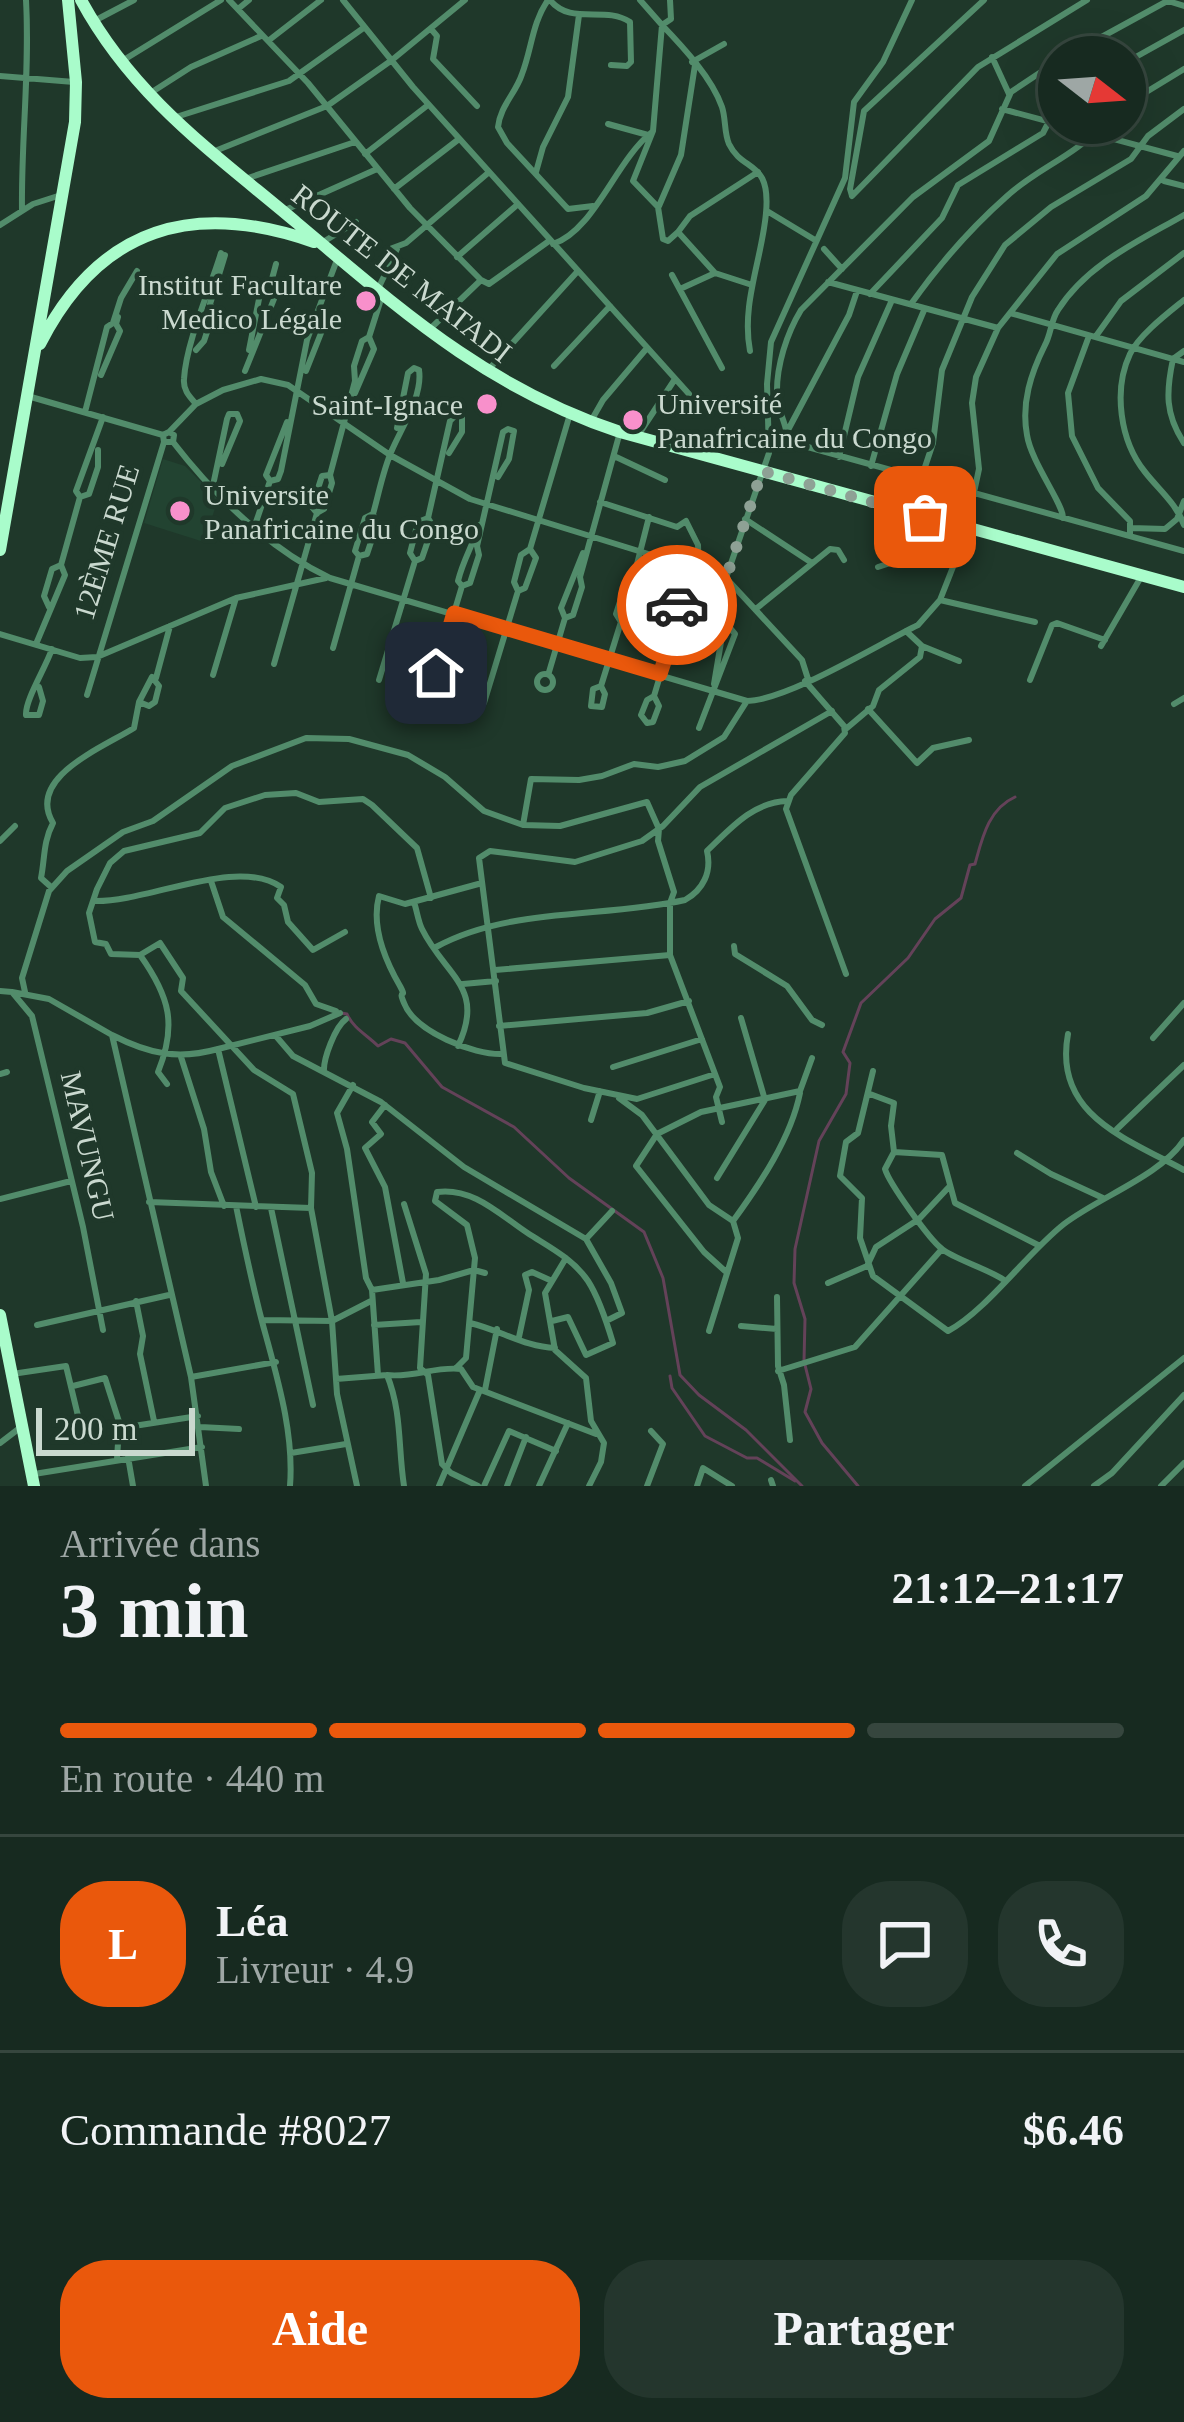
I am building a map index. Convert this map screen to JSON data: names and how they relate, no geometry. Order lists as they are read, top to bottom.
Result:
{
  "streets": {
    "highway": ["ROUTE DE MATADI"],
    "street": ["12ÈME RUE", "MAVUNGU"]
  },
  "places": [
    "Institut Facultare Medico Légale",
    "Saint-Ignace",
    "Université Panafricaine du Congo",
    "Universite Panafricaine du Congo"
  ],
  "scale_bar": "200 m",
  "north": "right",
  "page": {
    "scale": "200 m",
    "heading": ["3 min", "Arrivée dans", "21:12–21:17"],
    "panel": [
      "Léa",
      "Livreur · 4.9",
      "Commande #8027",
      "$6.46"
    ],
    "bar": "En route · 440 m",
    "round": "L",
    "buttons": ["Aide", "Partager"]
  }
}
